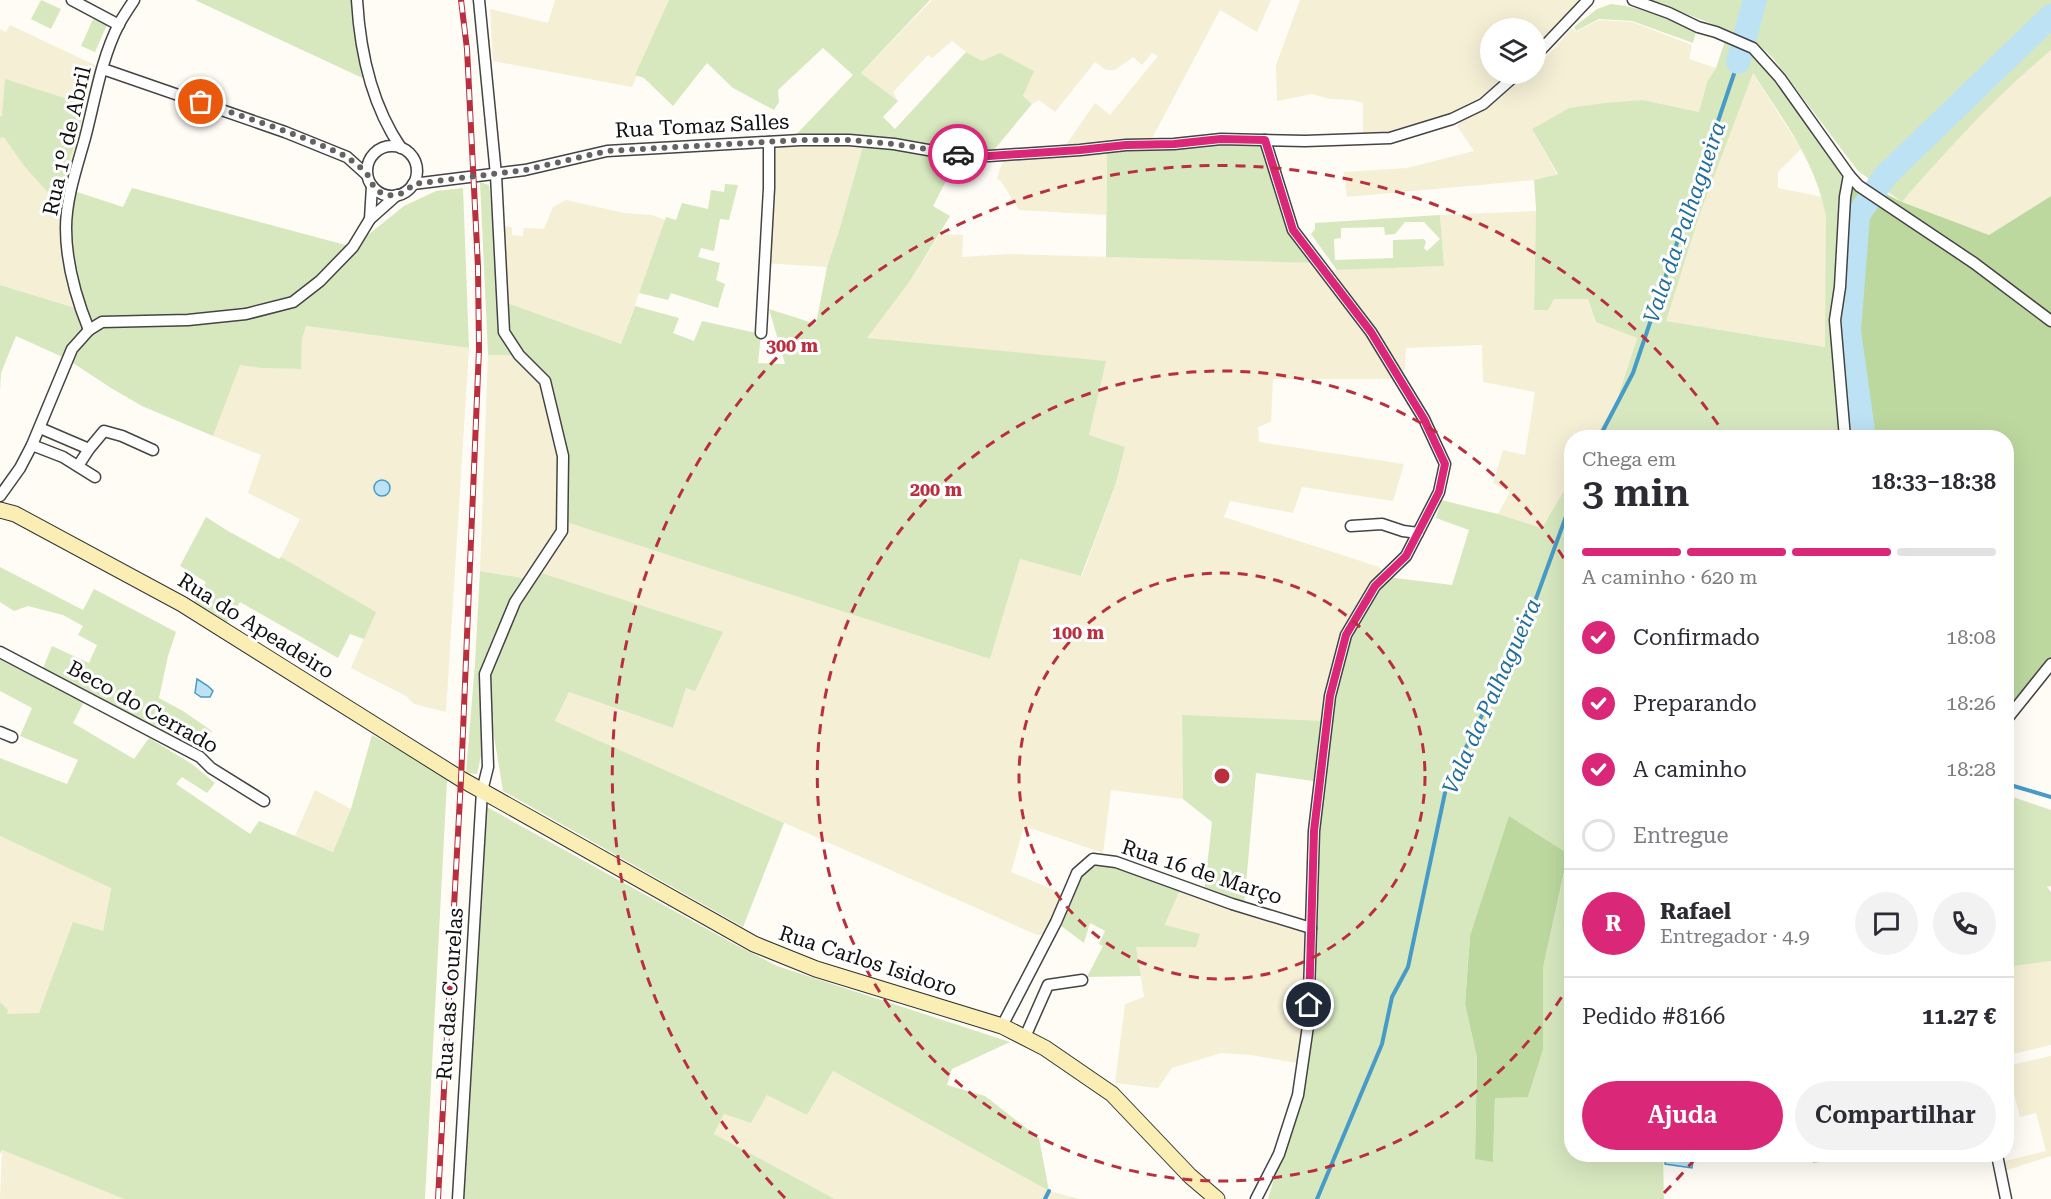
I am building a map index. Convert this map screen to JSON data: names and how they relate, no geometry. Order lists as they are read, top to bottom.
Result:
{
  "streets": {
    "street": [
      "Rua Tomaz Salles",
      "Rua 1º de Abril",
      "Rua do Apeadeiro",
      "Beco do Cerrado",
      "Rua 16 de Março",
      "Rua Carlos Isidoro",
      "Rua das Courelas"
    ]
  },
  "crossings": [
    ["Rua Tomaz Salles", "Rua das Courelas"],
    ["Rua do Apeadeiro", "Rua Carlos Isidoro"],
    ["Rua do Apeadeiro", "Rua das Courelas"],
    ["Rua 16 de Março", "Rua Carlos Isidoro"],
    ["Rua Carlos Isidoro", "Rua das Courelas"]
  ],
  "water": ["Vala da Palhagueira"],
  "page": {
    "heading": ["3 min", "Chega em", "18:33–18:38"],
    "panel": [
      "Rafael",
      "Entregador · 4.9",
      "Pedido #8166",
      "11.27 €"
    ],
    "bar": "A caminho · 620 m",
    "list": [
      ["Confirmado", "18:08"],
      ["Preparando", "18:26"],
      ["A caminho", "18:28"],
      "Entregue"
    ],
    "round": "R",
    "buttons": ["Ajuda", "Compartilhar"]
  },
  "rings": ["300 m", "200 m", "100 m"]
}
